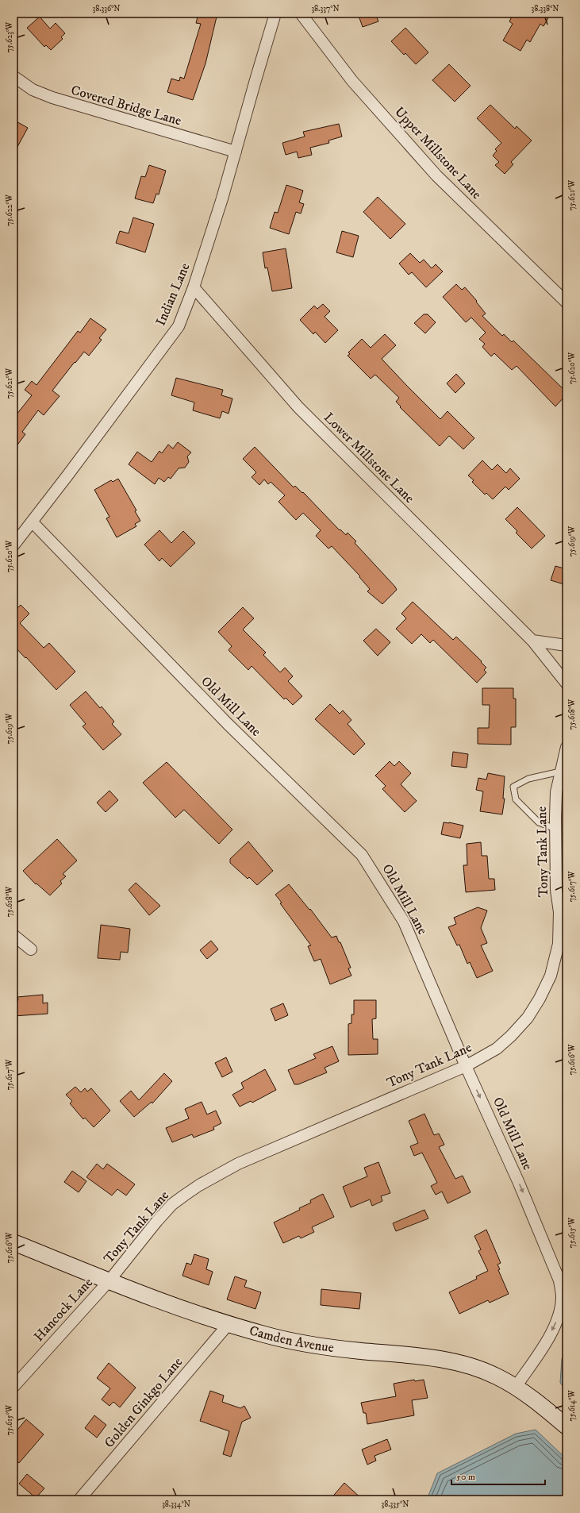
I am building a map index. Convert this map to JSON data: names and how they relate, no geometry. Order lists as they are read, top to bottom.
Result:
{
  "streets": {
    "street": [
      "Covered Bridge Lane",
      "Upper Millstone Lane",
      "Indian Lane",
      "Lower Millstone Lane",
      "Old Mill Lane",
      "Tony Tank Lane",
      "Hancock Lane",
      "Camden Avenue",
      "Golden Ginkgo Lane"
    ]
  },
  "crossings": [
    ["Covered Bridge Lane", "Indian Lane"],
    ["Indian Lane", "Lower Millstone Lane"],
    ["Indian Lane", "Old Mill Lane"],
    ["Old Mill Lane", "Tony Tank Lane"],
    ["Old Mill Lane", "Camden Avenue"],
    ["Tony Tank Lane", "Hancock Lane"],
    ["Tony Tank Lane", "Camden Avenue"],
    ["Hancock Lane", "Camden Avenue"],
    ["Camden Avenue", "Golden Ginkgo Lane"]
  ],
  "scale_bar": "50 m",
  "coordinates": [
    "38.336°N",
    "38.337°N",
    "38.338°N",
    "75.623°W",
    "75.621°W",
    "75.622°W",
    "75.620°W",
    "75.619°W",
    "75.618°W",
    "75.617°W",
    "75.616°W",
    "75.615°W",
    "75.614°W",
    "38.334°N",
    "38.335°N"
  ]
}
